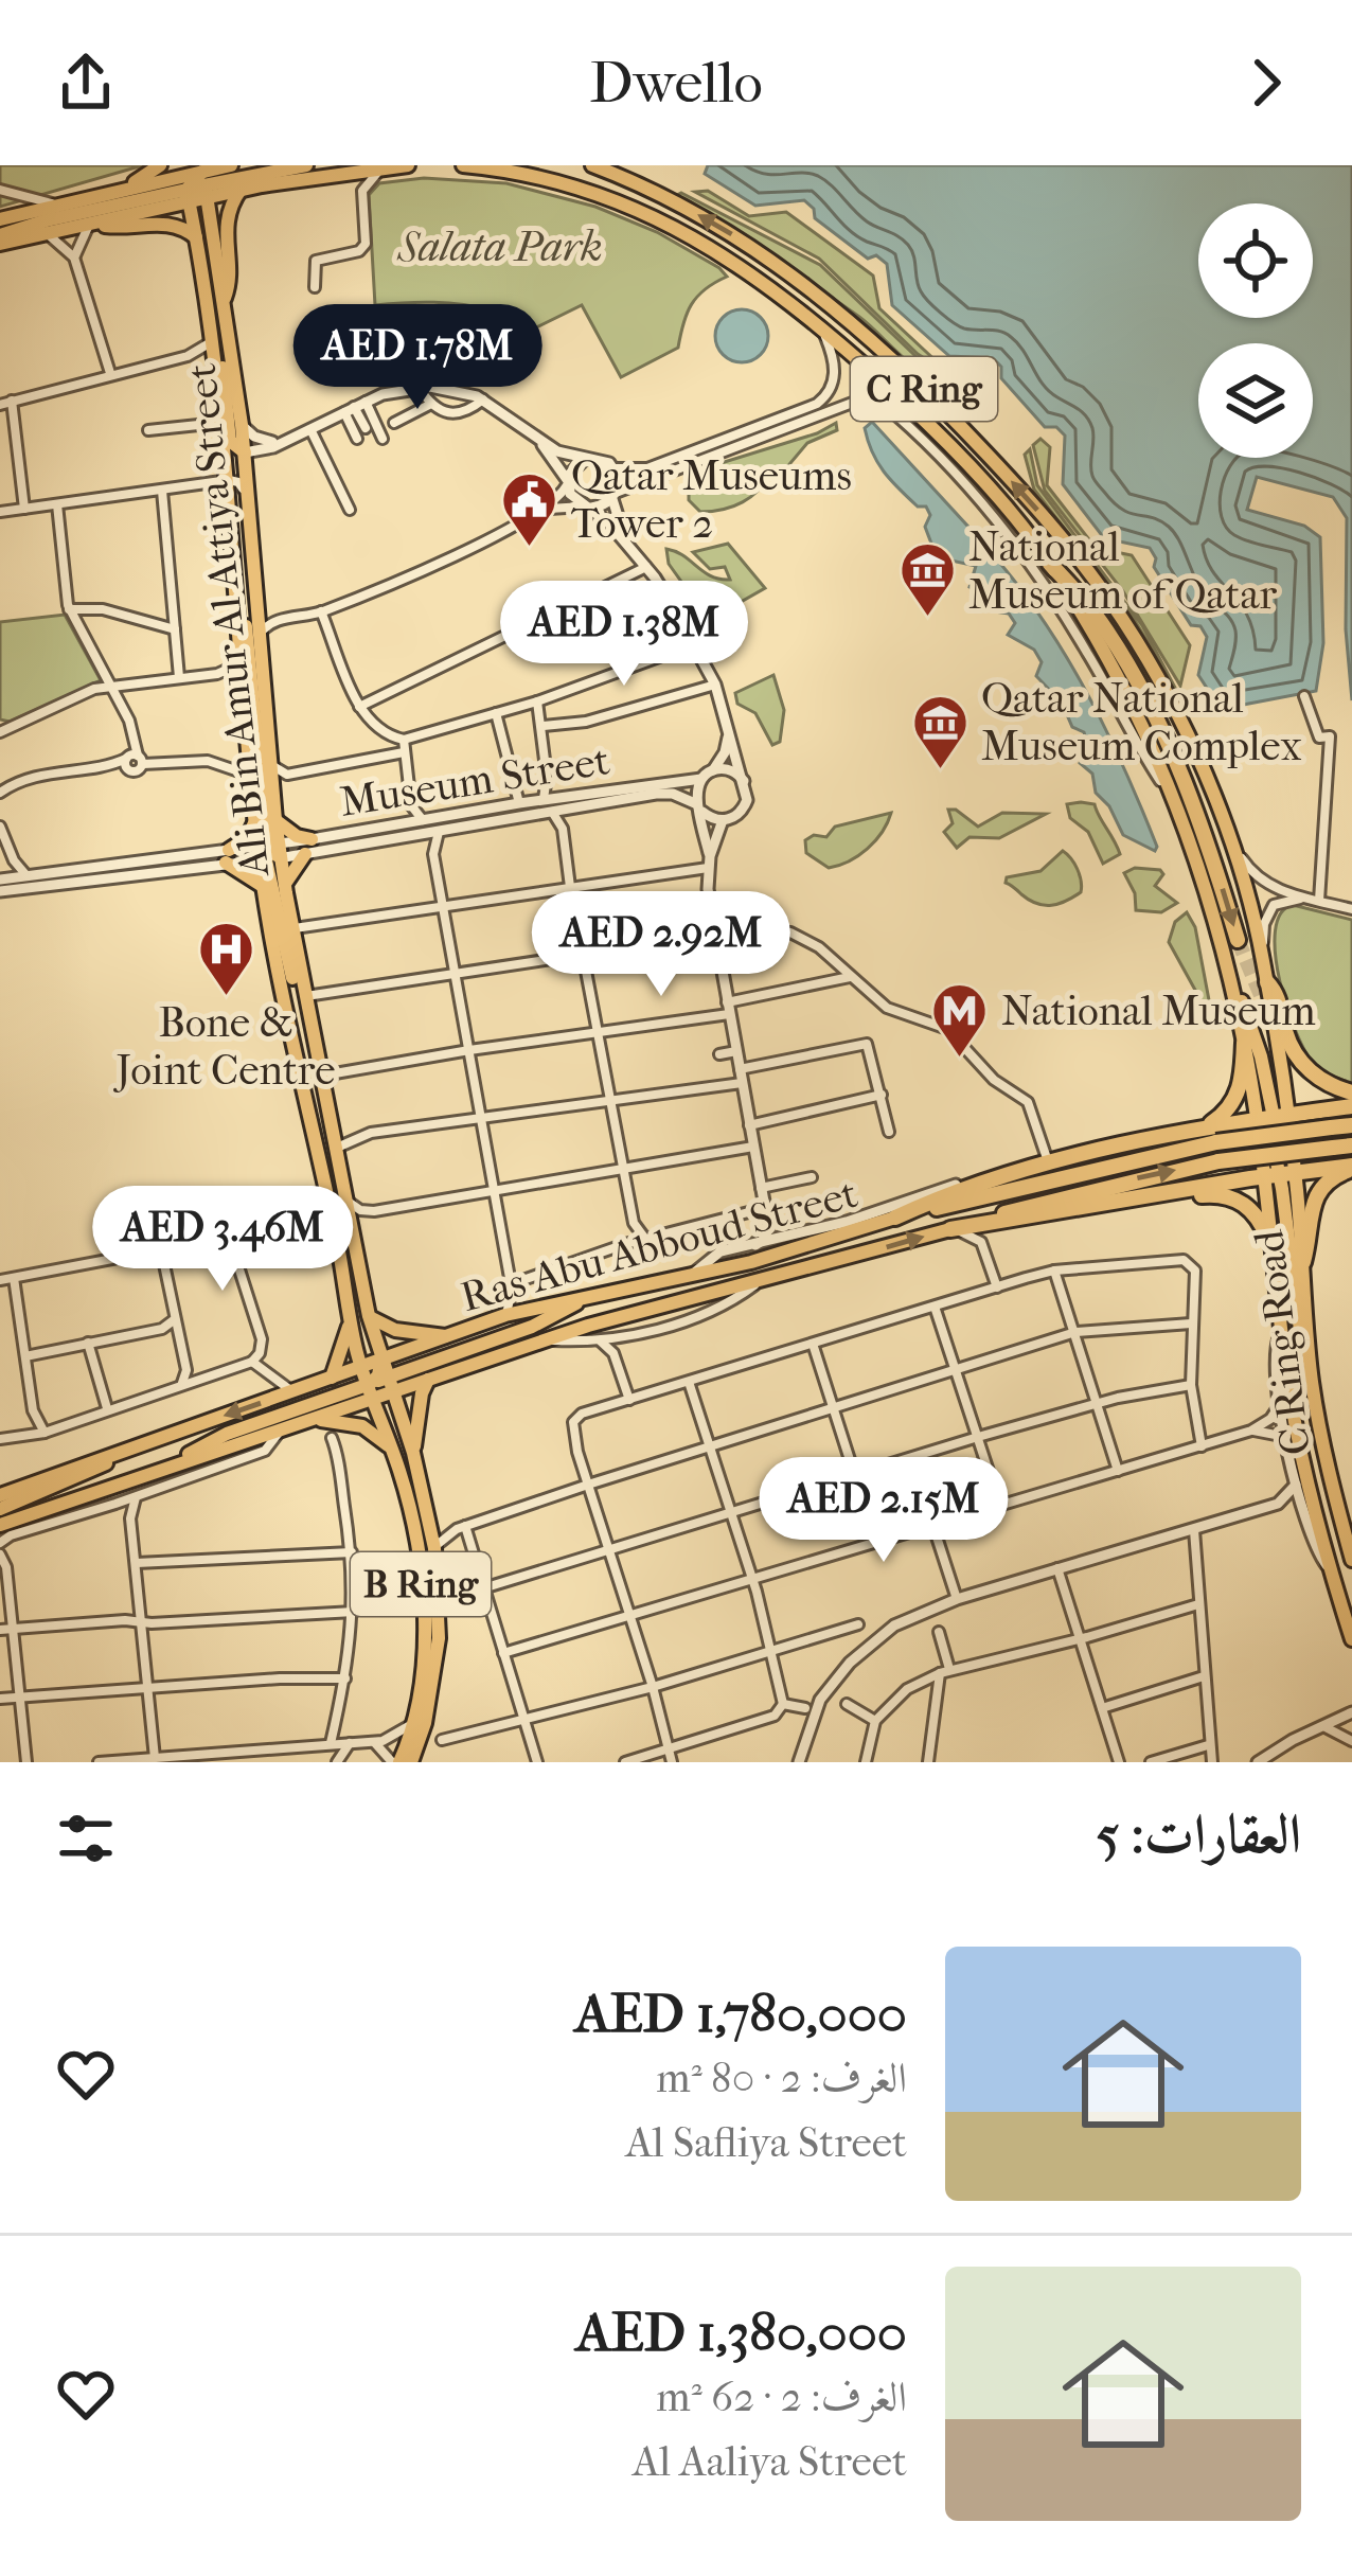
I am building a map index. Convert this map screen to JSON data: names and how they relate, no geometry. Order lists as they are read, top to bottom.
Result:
{
  "streets": {
    "highway": ["Ras Abu Abboud Street"],
    "main road": [
      "C Ring",
      "Ali Bin Amur Al Attiya Street",
      "C Ring Road",
      "B Ring"
    ],
    "street": ["Museum Street"]
  },
  "crossings": [
    ["C Ring", "C Ring Road"],
    ["Ali Bin Amur Al Attiya Street", "Museum Street"],
    ["Ali Bin Amur Al Attiya Street", "Ras Abu Abboud Street"],
    ["Ali Bin Amur Al Attiya Street", "B Ring"],
    ["Ras Abu Abboud Street", "B Ring"]
  ],
  "parks": ["Salata Park"],
  "places": {
    "public building": ["Qatar Museums Tower 2"],
    "museum": ["National Museum of Qatar", "Qatar National Museum Complex"],
    "hospital": ["Bone & Joint Centre"],
    "metro station": ["National Museum"]
  },
  "page": {
    "header": "Dwello",
    "price": [
      "AED 1.78M",
      "AED 1.38M",
      "AED 2.92M",
      "AED 3.46M",
      "AED 2.15M"
    ],
    "heading": "العقارات: 5",
    "list": [
      {
        "name": "AED 1,780,000",
        "note": "الغرف: 2 · 80 m² · Al Safliya Street"
      },
      {
        "name": "AED 1,380,000",
        "note": "الغرف: 2 · 62 m² · Al Aaliya Street"
      }
    ]
  }
}
